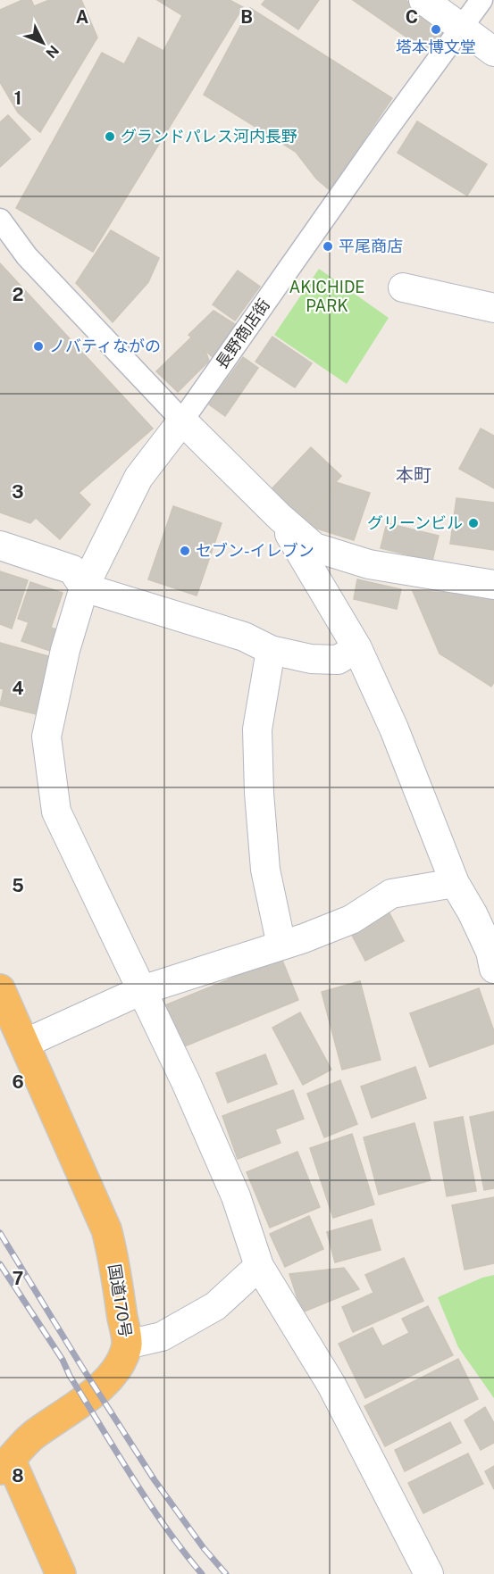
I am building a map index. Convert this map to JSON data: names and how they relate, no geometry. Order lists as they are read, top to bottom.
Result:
{
  "streets": {
    "highway": ["国道170号"],
    "street": ["長野商店街"]
  },
  "districts": ["本町"],
  "parks": ["AKICHIDE PARK"],
  "places": [
    "塔本博文堂",
    "グランドパレス河内長野",
    "平尾商店",
    "ノバティながの",
    "グリーンビル",
    "セブン-イレブン"
  ],
  "north": "bottom right",
  "grid": {
    "columns": ["A", "B", "C"],
    "rows": [
      "1",
      "2",
      "3",
      "4",
      "5",
      "6",
      "7",
      "8"
    ]
  }
}
